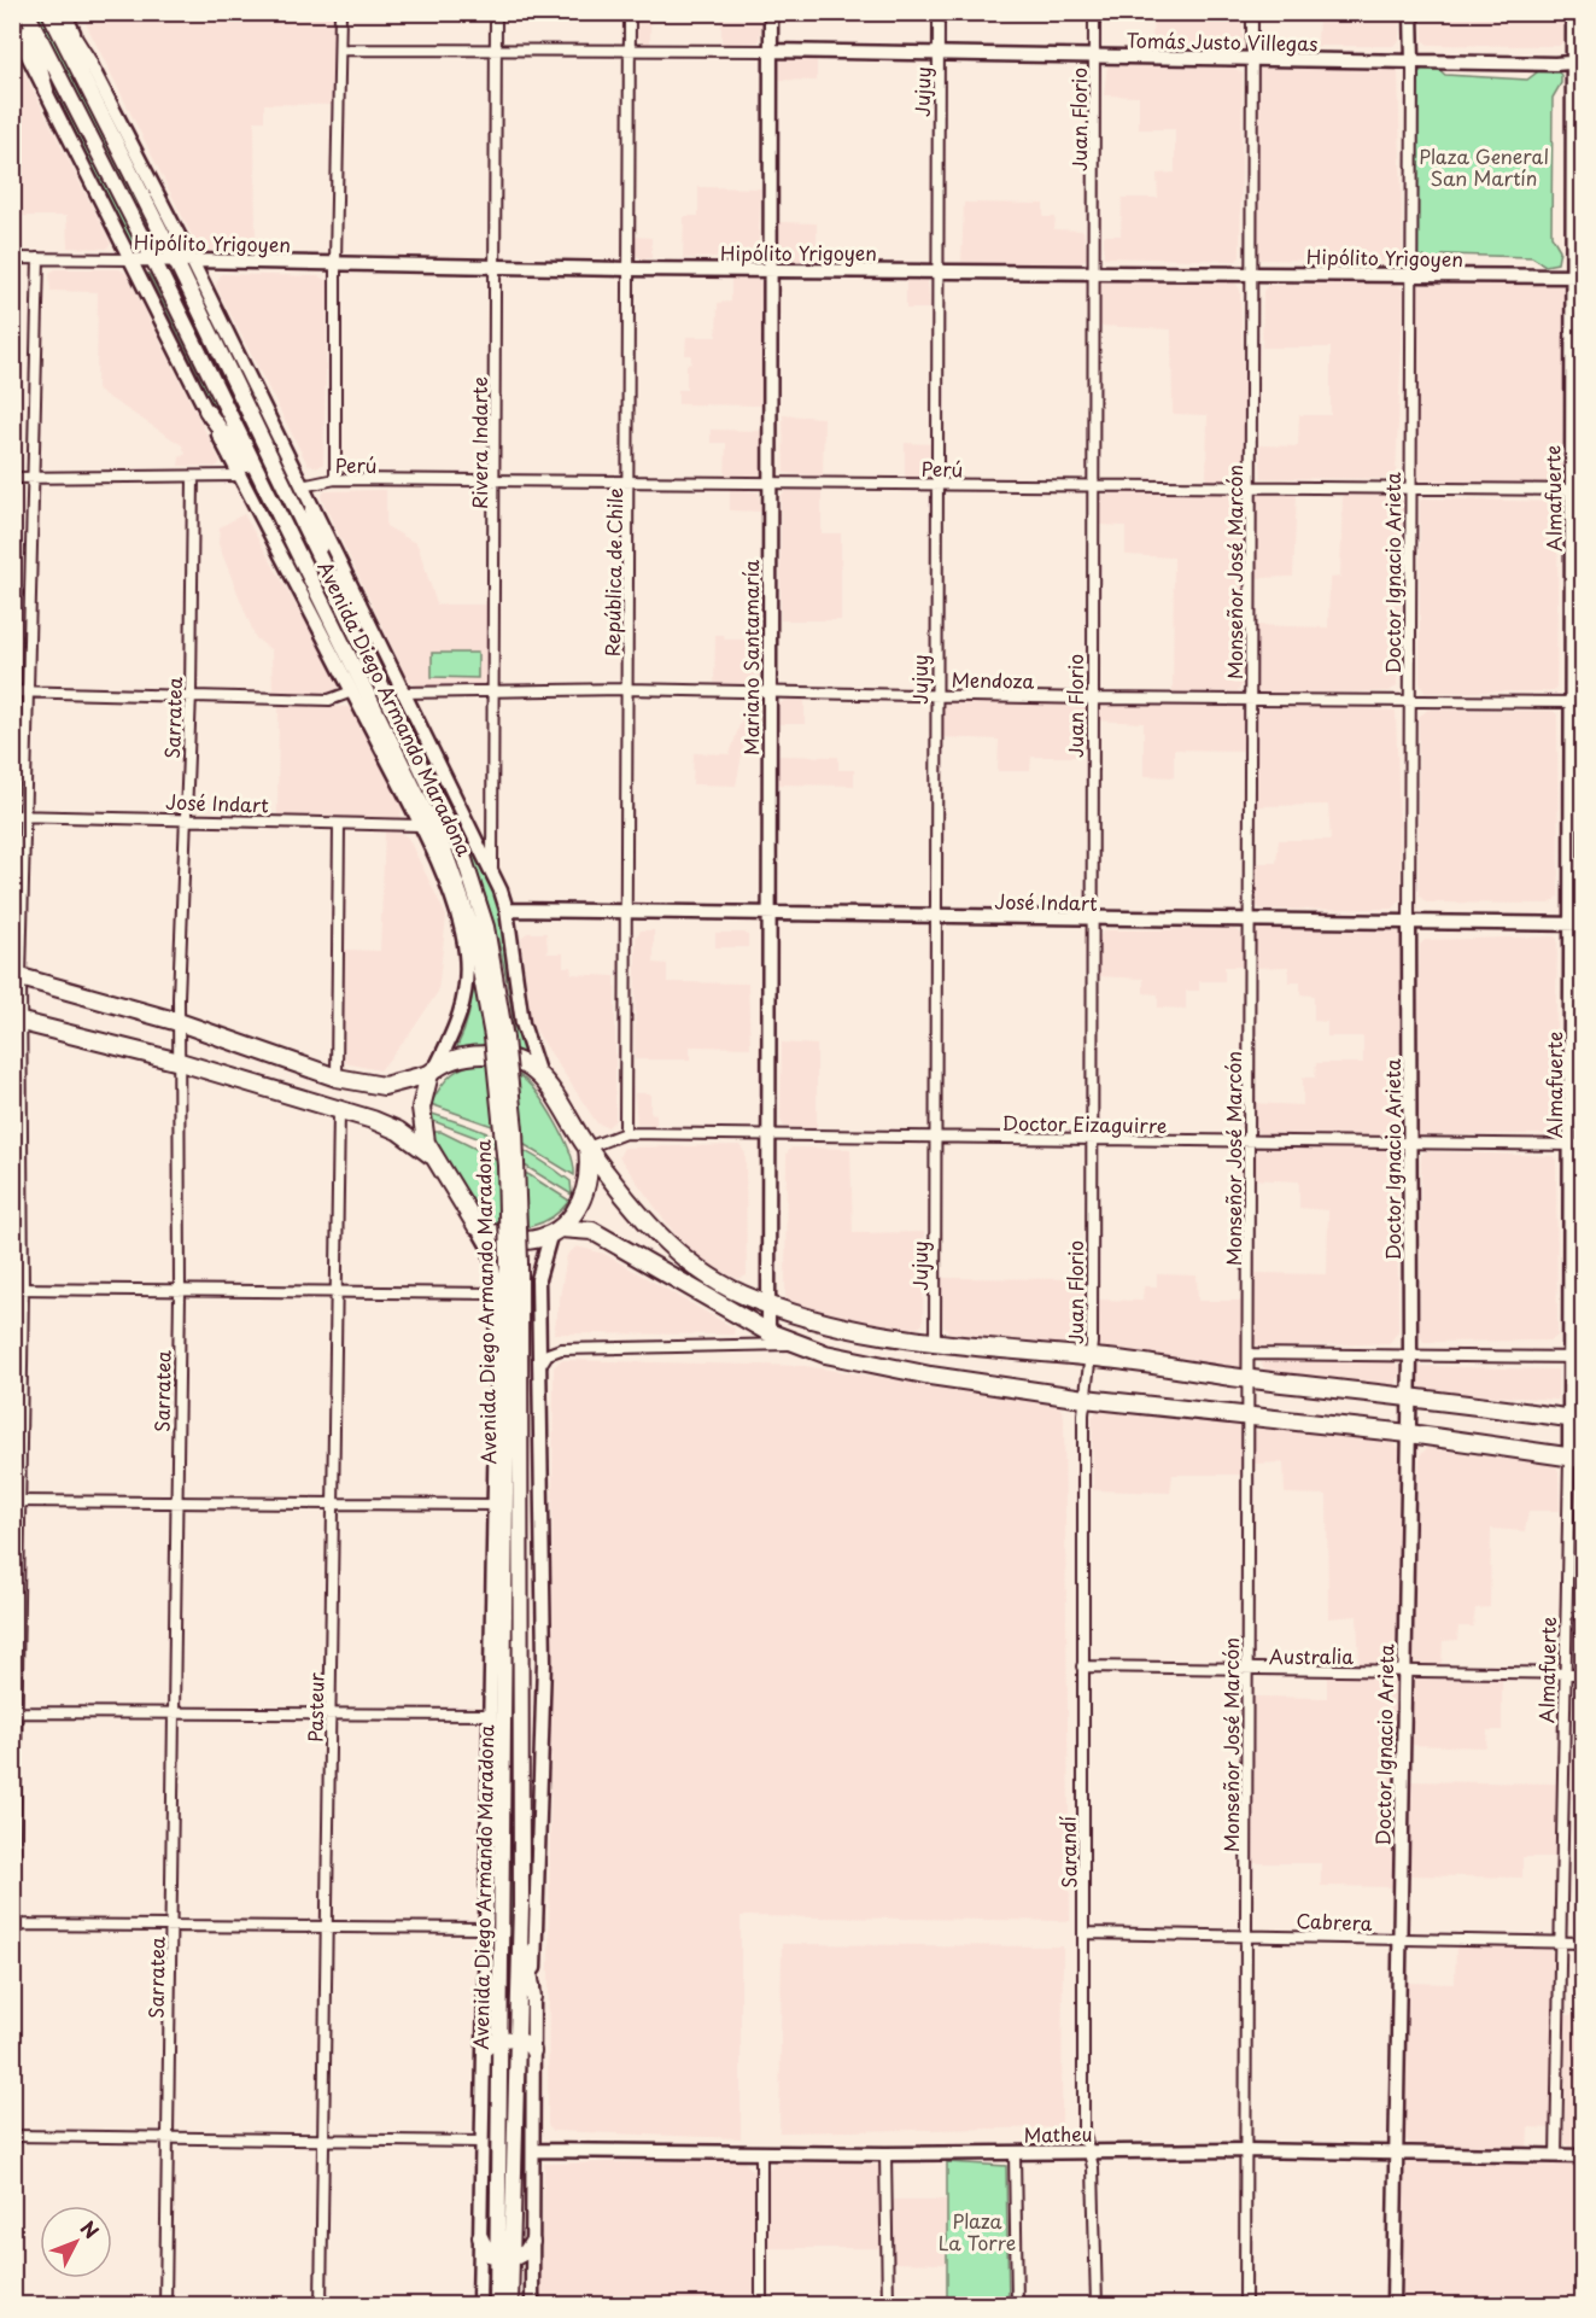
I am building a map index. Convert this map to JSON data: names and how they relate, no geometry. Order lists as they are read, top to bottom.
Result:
{
  "streets": {
    "main road": ["Avenida Diego Armando Maradona"],
    "street": [
      "Tomás Justo Villegas",
      "Jujuy",
      "Juan Florio",
      "Hipólito Yrigoyen",
      "Rivera Indarte",
      "Perú",
      "Almafuerte",
      "República de Chile",
      "Monseñor José Marcón",
      "Doctor Ignacio Arieta",
      "Mariano Santamaría",
      "Mendoza",
      "Sarratea",
      "José Indart",
      "Doctor Eizaguirre",
      "Australia",
      "Pasteur",
      "Sarandí",
      "Cabrera",
      "Matheu"
    ]
  },
  "crossings": [
    ["Tomás Justo Villegas", "Jujuy"],
    ["Tomás Justo Villegas", "Juan Florio"],
    ["Tomás Justo Villegas", "Rivera Indarte"],
    ["Tomás Justo Villegas", "Almafuerte"],
    ["Tomás Justo Villegas", "República de Chile"],
    ["Tomás Justo Villegas", "Monseñor José Marcón"],
    ["Tomás Justo Villegas", "Doctor Ignacio Arieta"],
    ["Tomás Justo Villegas", "Mariano Santamaría"],
    ["Jujuy", "Hipólito Yrigoyen"],
    ["Jujuy", "Perú"],
    ["Jujuy", "Mendoza"],
    ["Jujuy", "José Indart"],
    ["Jujuy", "Doctor Eizaguirre"],
    ["Juan Florio", "Hipólito Yrigoyen"],
    ["Juan Florio", "Perú"],
    ["Juan Florio", "Mendoza"],
    ["Juan Florio", "José Indart"],
    ["Juan Florio", "Doctor Eizaguirre"],
    ["Juan Florio", "Sarandí"],
    ["Hipólito Yrigoyen", "Rivera Indarte"],
    ["Hipólito Yrigoyen", "Almafuerte"],
    ["Hipólito Yrigoyen", "República de Chile"],
    ["Hipólito Yrigoyen", "Monseñor José Marcón"],
    ["Hipólito Yrigoyen", "Doctor Ignacio Arieta"],
    ["Hipólito Yrigoyen", "Mariano Santamaría"],
    ["Hipólito Yrigoyen", "Avenida Diego Armando Maradona"],
    ["Rivera Indarte", "Perú"],
    ["Rivera Indarte", "Mendoza"],
    ["Rivera Indarte", "Avenida Diego Armando Maradona"],
    ["Perú", "Almafuerte"],
    ["Perú", "República de Chile"],
    ["Perú", "Monseñor José Marcón"],
    ["Perú", "Doctor Ignacio Arieta"],
    ["Perú", "Mariano Santamaría"],
    ["Perú", "Avenida Diego Armando Maradona"],
    ["Almafuerte", "Mendoza"],
    ["Almafuerte", "José Indart"],
    ["Almafuerte", "Doctor Eizaguirre"],
    ["Almafuerte", "Australia"],
    ["Almafuerte", "Cabrera"],
    ["Almafuerte", "Matheu"],
    ["República de Chile", "Mendoza"],
    ["República de Chile", "José Indart"],
    ["República de Chile", "Doctor Eizaguirre"],
    ["Monseñor José Marcón", "Mendoza"],
    ["Monseñor José Marcón", "José Indart"],
    ["Monseñor José Marcón", "Doctor Eizaguirre"],
    ["Monseñor José Marcón", "Australia"],
    ["Monseñor José Marcón", "Cabrera"],
    ["Monseñor José Marcón", "Matheu"],
    ["Doctor Ignacio Arieta", "Mendoza"],
    ["Doctor Ignacio Arieta", "José Indart"],
    ["Doctor Ignacio Arieta", "Doctor Eizaguirre"],
    ["Doctor Ignacio Arieta", "Australia"],
    ["Doctor Ignacio Arieta", "Cabrera"],
    ["Doctor Ignacio Arieta", "Matheu"],
    ["Mariano Santamaría", "Mendoza"],
    ["Mariano Santamaría", "José Indart"],
    ["Mariano Santamaría", "Doctor Eizaguirre"],
    ["Mendoza", "Avenida Diego Armando Maradona"],
    ["Avenida Diego Armando Maradona", "José Indart"],
    ["Avenida Diego Armando Maradona", "Doctor Eizaguirre"],
    ["Sarratea", "José Indart"],
    ["Australia", "Sarandí"],
    ["Sarandí", "Cabrera"],
    ["Sarandí", "Matheu"]
  ],
  "parks": ["Plaza General San Martín", "Plaza La Torre"],
  "north": "top right"
}
